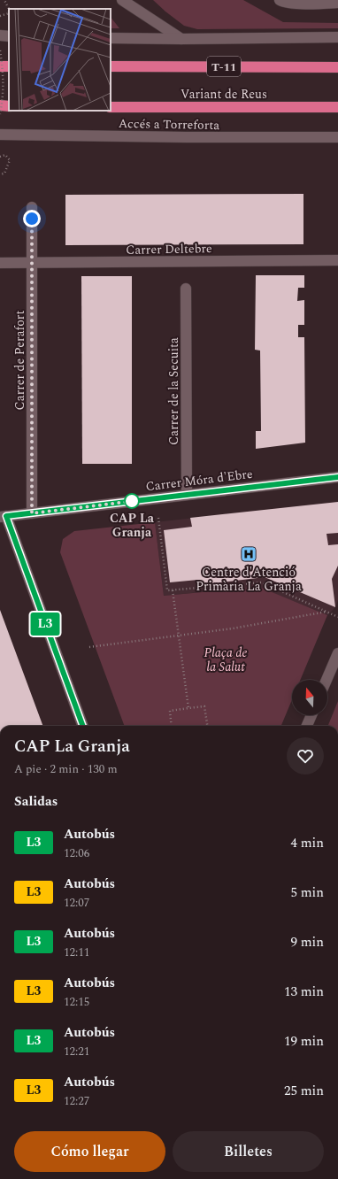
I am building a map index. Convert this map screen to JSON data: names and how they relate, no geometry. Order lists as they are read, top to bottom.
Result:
{
  "streets": {
    "highway": ["T-11", "Variant de Reus"],
    "street": [
      "Accés a Torreforta",
      "Carrer Deltebre",
      "Carrer de Perafort",
      "Carrer de la Secuita",
      "Carrer Móra d'Ebre"
    ]
  },
  "crossings": [
    ["Carrer Deltebre", "Carrer de Perafort"],
    ["Carrer de Perafort", "Carrer Móra d'Ebre"],
    ["Carrer de la Secuita", "Carrer Móra d'Ebre"]
  ],
  "parks": ["Plaça de la Salut"],
  "places": {
    "other": ["CAP La Granja"],
    "hospital": ["Centre d'Atenció Primària La Granja"]
  },
  "lines": ["bus line L3"],
  "north": "top",
  "page": {
    "on_map": "L3",
    "heading": [
      ["CAP La Granja", "A pie · 2 min · 130 m"],
      "Salidas"
    ],
    "list": [
      {
        "mark": "L3",
        "name": "Autobús",
        "note": "12:06",
        "value": "4 min"
      },
      {
        "mark": "L3",
        "name": "Autobús",
        "note": "12:07",
        "value": "5 min"
      },
      {
        "mark": "L3",
        "name": "Autobús",
        "note": "12:11",
        "value": "9 min"
      },
      {
        "mark": "L3",
        "name": "Autobús",
        "note": "12:15",
        "value": "13 min"
      },
      {
        "mark": "L3",
        "name": "Autobús",
        "note": "12:21",
        "value": "19 min"
      },
      {
        "mark": "L3",
        "name": "Autobús",
        "note": "12:27",
        "value": "25 min"
      }
    ],
    "buttons": ["Cómo llegar", "Billetes"]
  }
}
